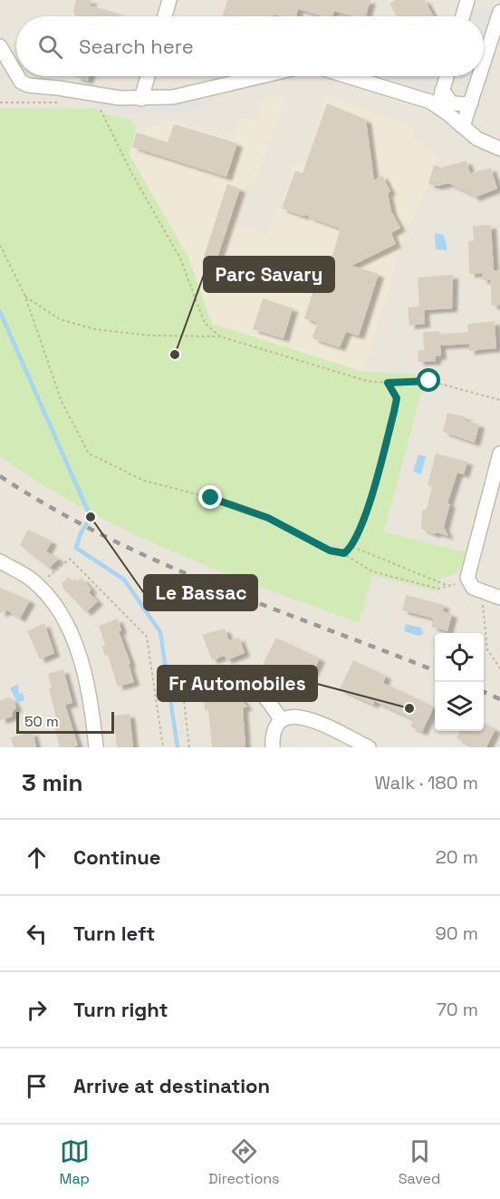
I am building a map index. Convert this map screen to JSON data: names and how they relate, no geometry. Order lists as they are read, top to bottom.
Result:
{
  "places": ["Parc Savary", "Le Bassac", "Fr Automobiles"],
  "scale_bar": "50 m",
  "page": {
    "search": "Search here",
    "scale": "50 m",
    "heading": ["3 min", "Walk · 180 m"],
    "list": [
      ["Continue", "20 m"],
      ["Turn left", "90 m"],
      ["Turn right", "70 m"],
      "Arrive at destination"
    ],
    "nav": ["Map", "Directions", "Saved"]
  }
}
